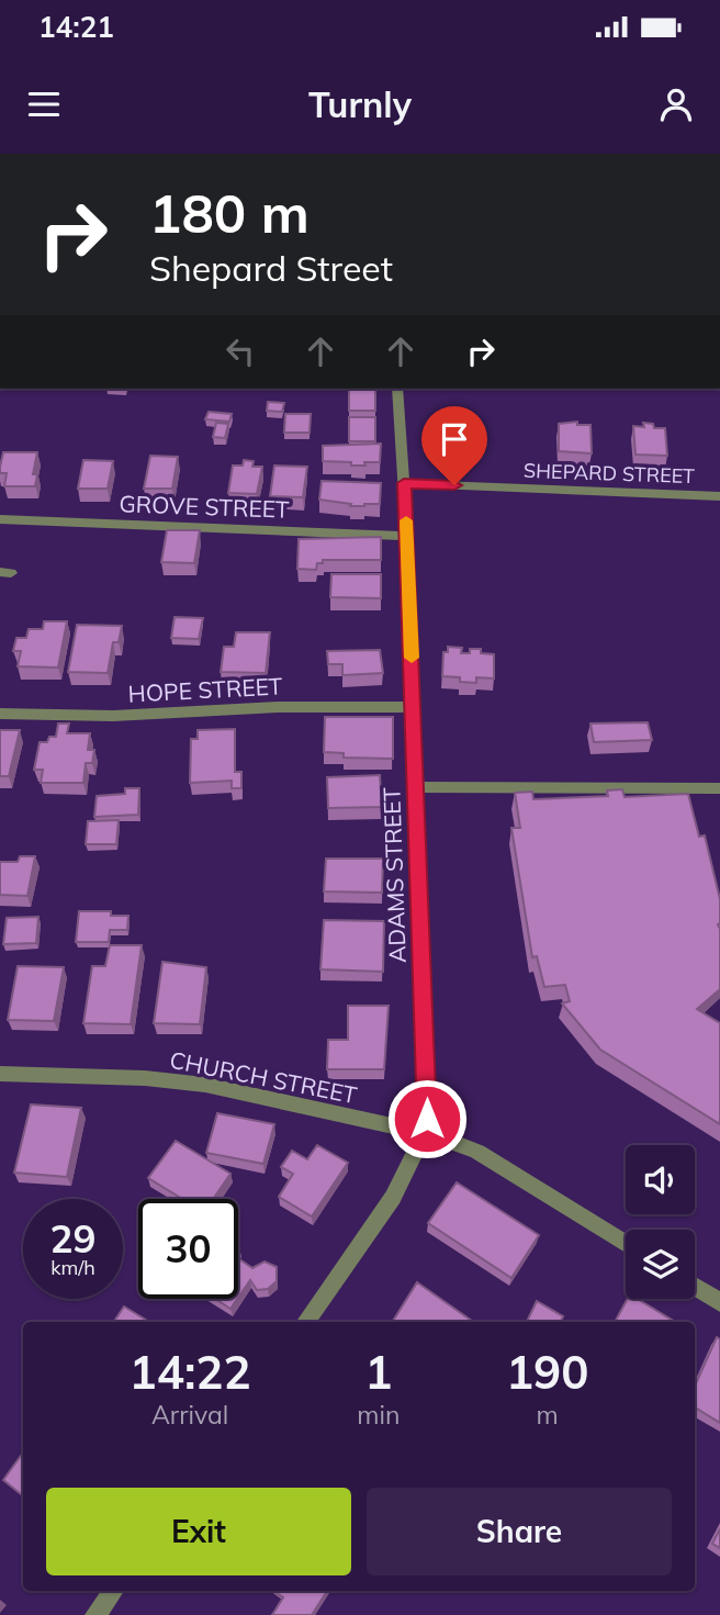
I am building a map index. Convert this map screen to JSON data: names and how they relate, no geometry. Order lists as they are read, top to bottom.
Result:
{
  "streets": {
    "street": [
      "SHEPARD STREET",
      "GROVE STREET",
      "HOPE STREET",
      "ADAMS STREET",
      "CHURCH STREET"
    ]
  },
  "crossings": [
    ["SHEPARD STREET", "ADAMS STREET"],
    ["GROVE STREET", "ADAMS STREET"],
    ["HOPE STREET", "ADAMS STREET"],
    ["ADAMS STREET", "CHURCH STREET"]
  ],
  "page": {
    "status": "14:21",
    "header": "Turnly",
    "turn": ["180 m", "Shepard Street"],
    "speed": "29 km/h",
    "limit": "30",
    "eta": [
      "14:22",
      "Arrival",
      "1",
      "min",
      "190",
      "m"
    ],
    "buttons": ["Exit", "Share"]
  }
}
